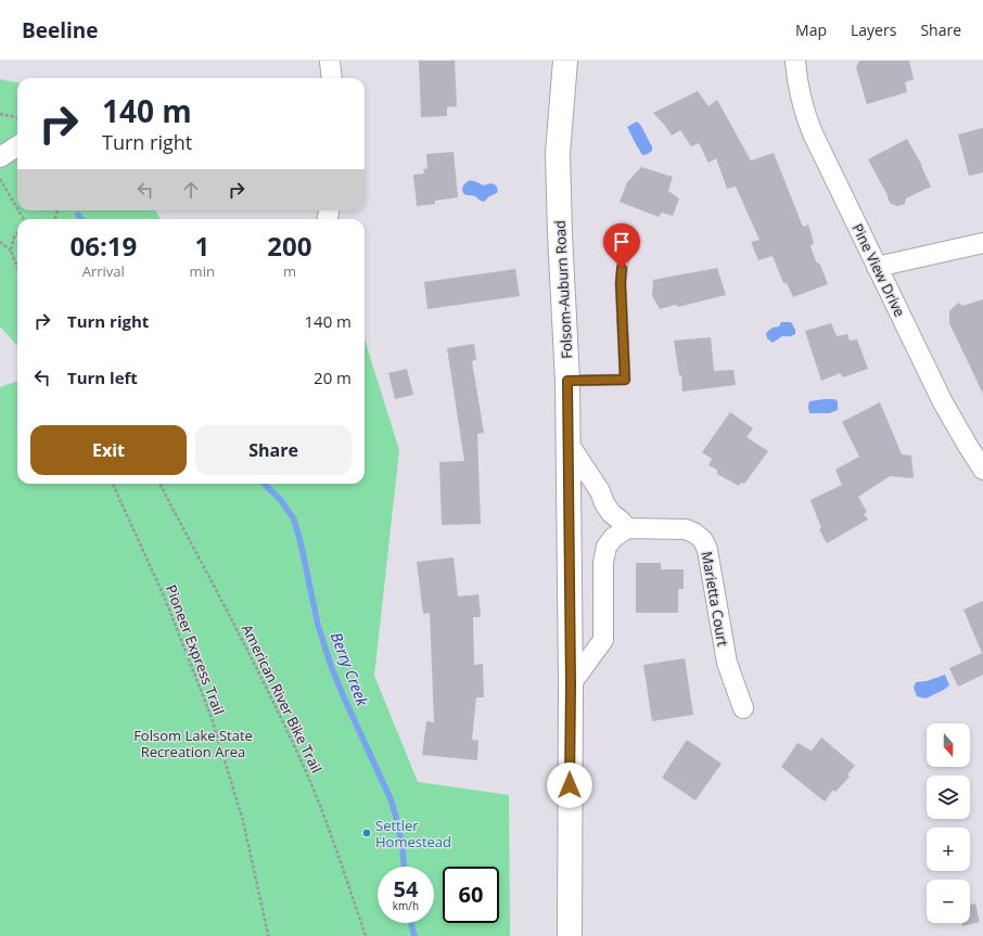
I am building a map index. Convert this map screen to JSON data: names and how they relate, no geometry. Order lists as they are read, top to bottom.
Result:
{
  "streets": {
    "main road": ["Folsom-Auburn Road"],
    "street": ["Pine View Drive", "Marietta Court"],
    "path": ["Pioneer Express Trail", "American River Bike Trail"]
  },
  "water": ["Berry Creek"],
  "parks": ["Folsom Lake State Recreation Area"],
  "places": ["Settler Homestead"],
  "north": "bottom",
  "page": {
    "header": "Beeline",
    "nav": ["Map", "Layers", "Share"],
    "turn": ["140 m", "Turn right"],
    "eta": [
      "06:19",
      "Arrival",
      "1",
      "min",
      "200",
      "m"
    ],
    "list": [
      {
        "name": "Turn right",
        "value": "140 m"
      },
      {
        "name": "Turn left",
        "value": "20 m"
      }
    ],
    "buttons": ["Exit", "Share"],
    "map_buttons": ["+", "−"],
    "speed": "54 km/h",
    "limit": "60"
  }
}
